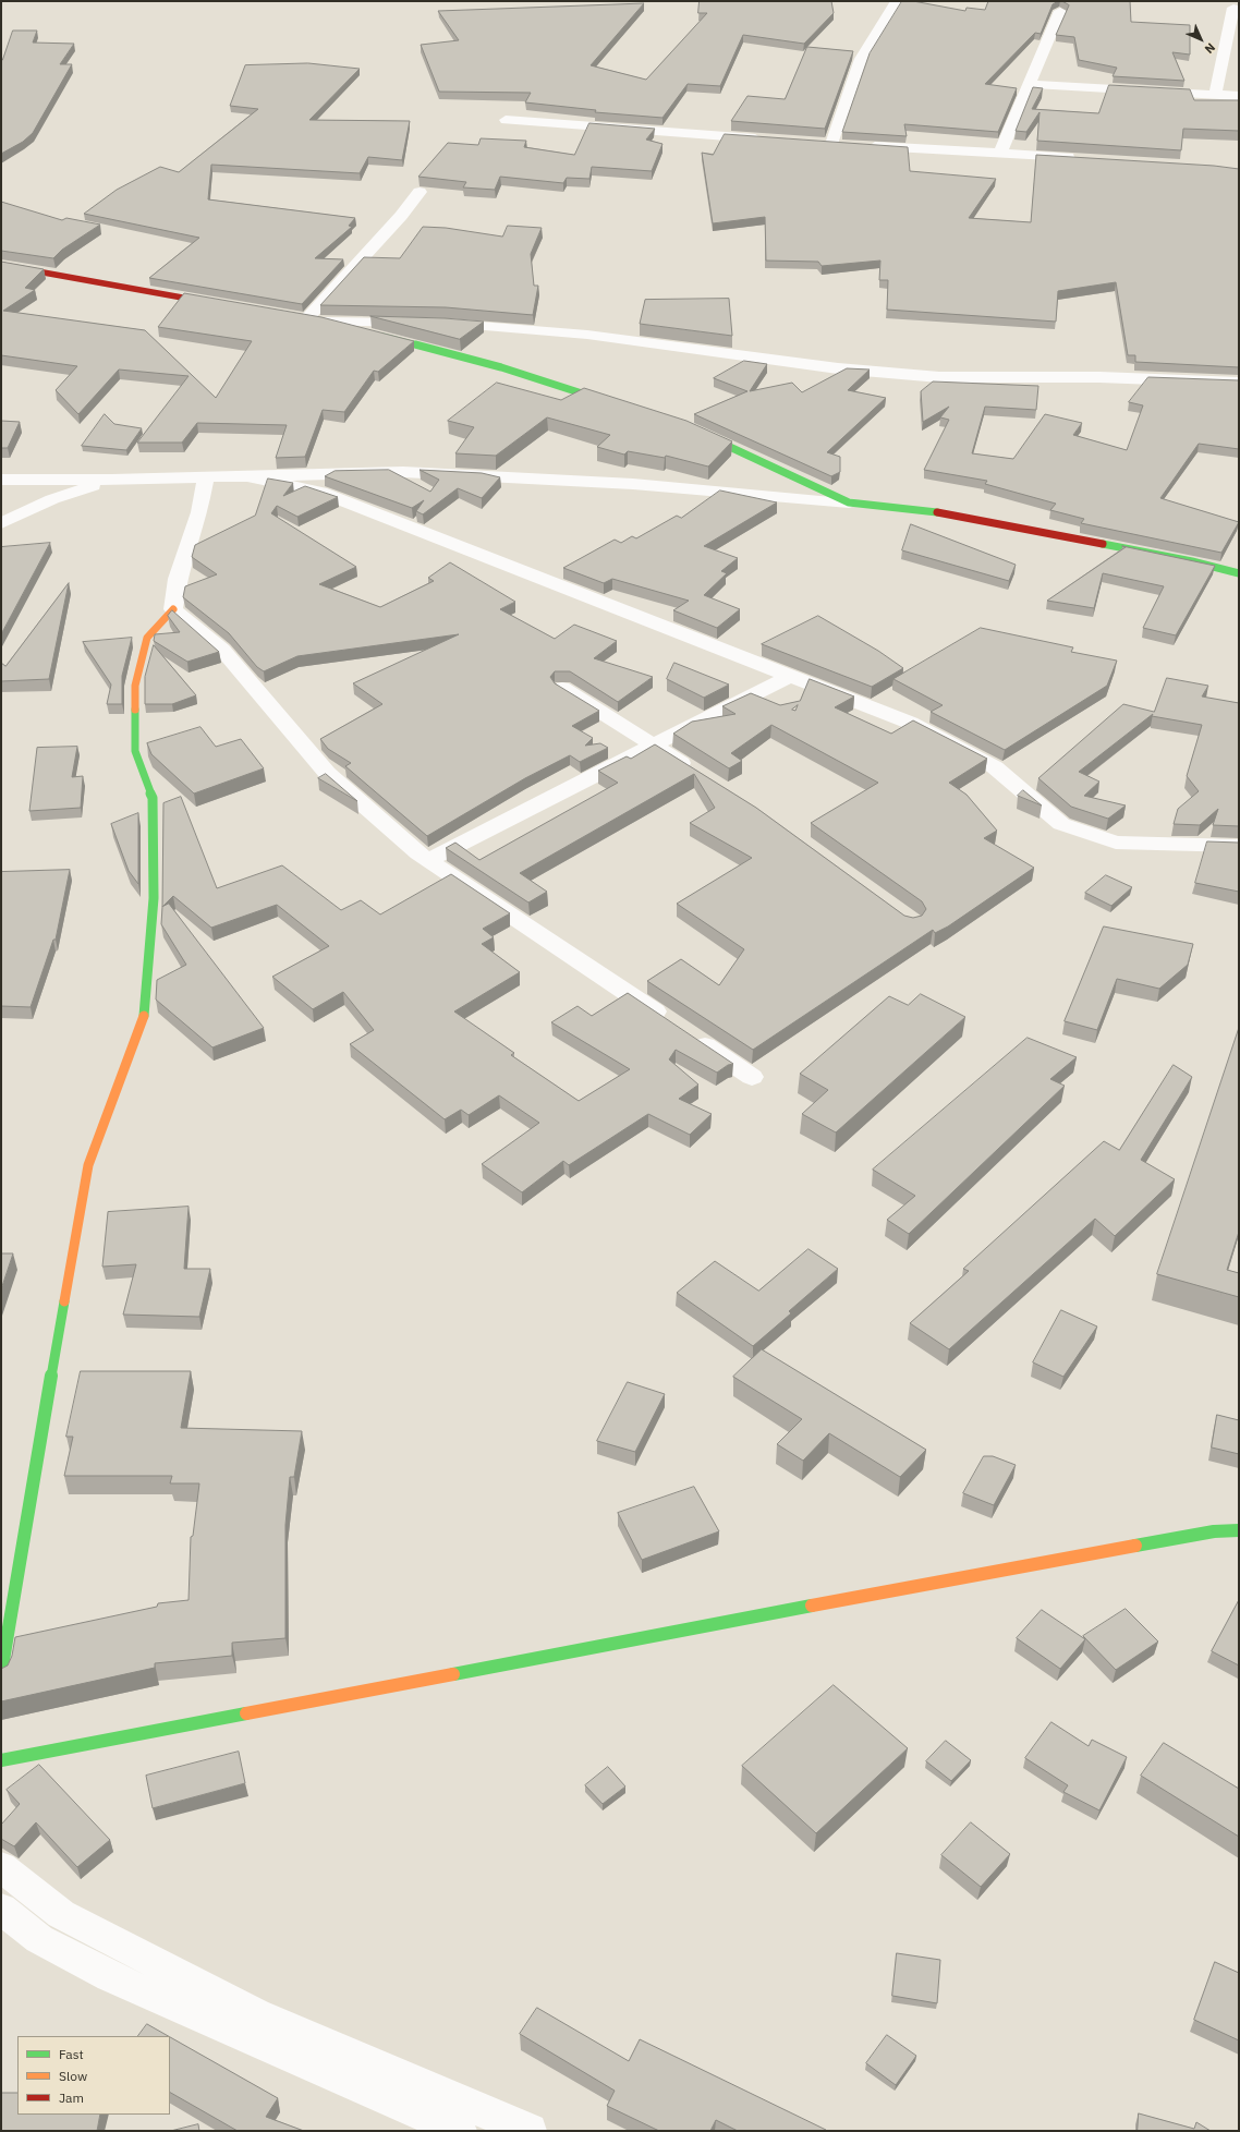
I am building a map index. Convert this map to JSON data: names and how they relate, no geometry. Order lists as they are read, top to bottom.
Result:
{
  "legend": ["Fast", "Slow", "Jam"],
  "north": "bottom right"
}
